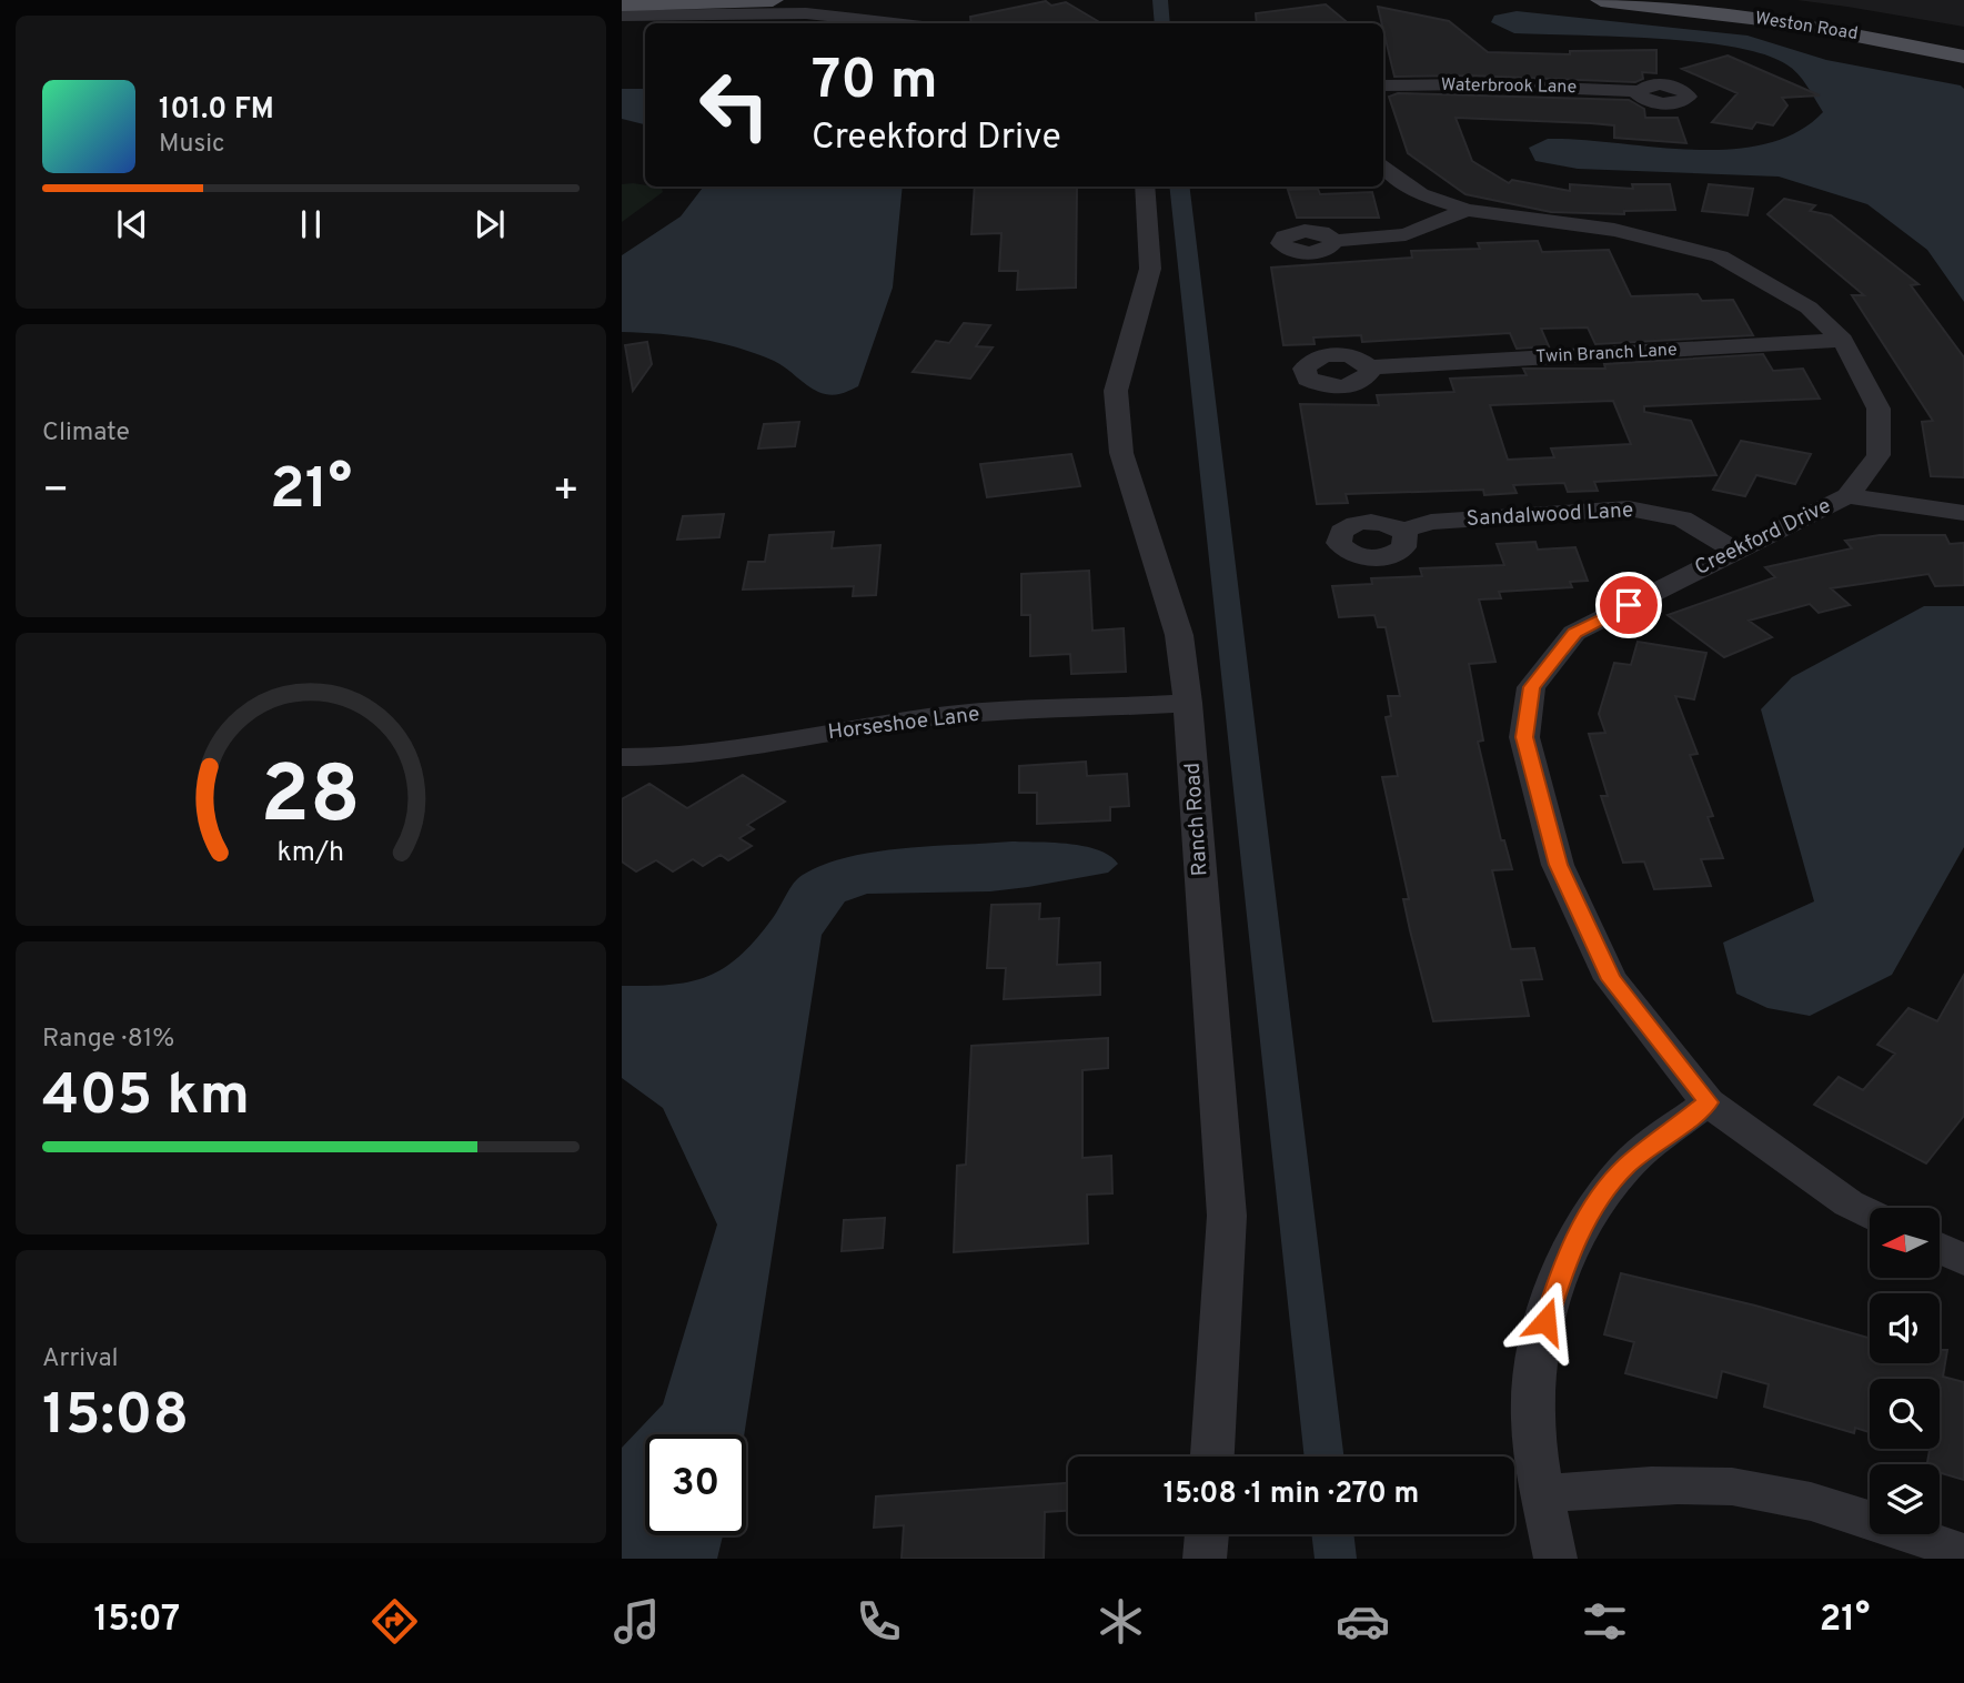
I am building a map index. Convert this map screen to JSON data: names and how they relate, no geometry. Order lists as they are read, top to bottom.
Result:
{
  "streets": {
    "main road": ["Weston Road"],
    "street": [
      "Waterbrook Lane",
      "Twin Branch Lane",
      "Sandalwood Lane",
      "Creekford Drive",
      "Horseshoe Lane",
      "Ranch Road"
    ]
  },
  "crossings": [
    ["Twin Branch Lane", "Creekford Drive"],
    ["Sandalwood Lane", "Creekford Drive"],
    ["Horseshoe Lane", "Ranch Road"]
  ],
  "north": "left",
  "page": {
    "turn": ["70 m", "Creekford Drive"],
    "song": ["101.0 FM", "Music"],
    "tile": [
      "Climate",
      ["Range · 81%", "405 km"],
      ["Arrival", "15:08"]
    ],
    "heat": ["−", "21°", "+"],
    "limit": "30",
    "trip": "15:08 · 1 min · 270 m",
    "tabs": ["15:07", "21°"],
    "gauge": ["28", "km/h"]
  }
}
